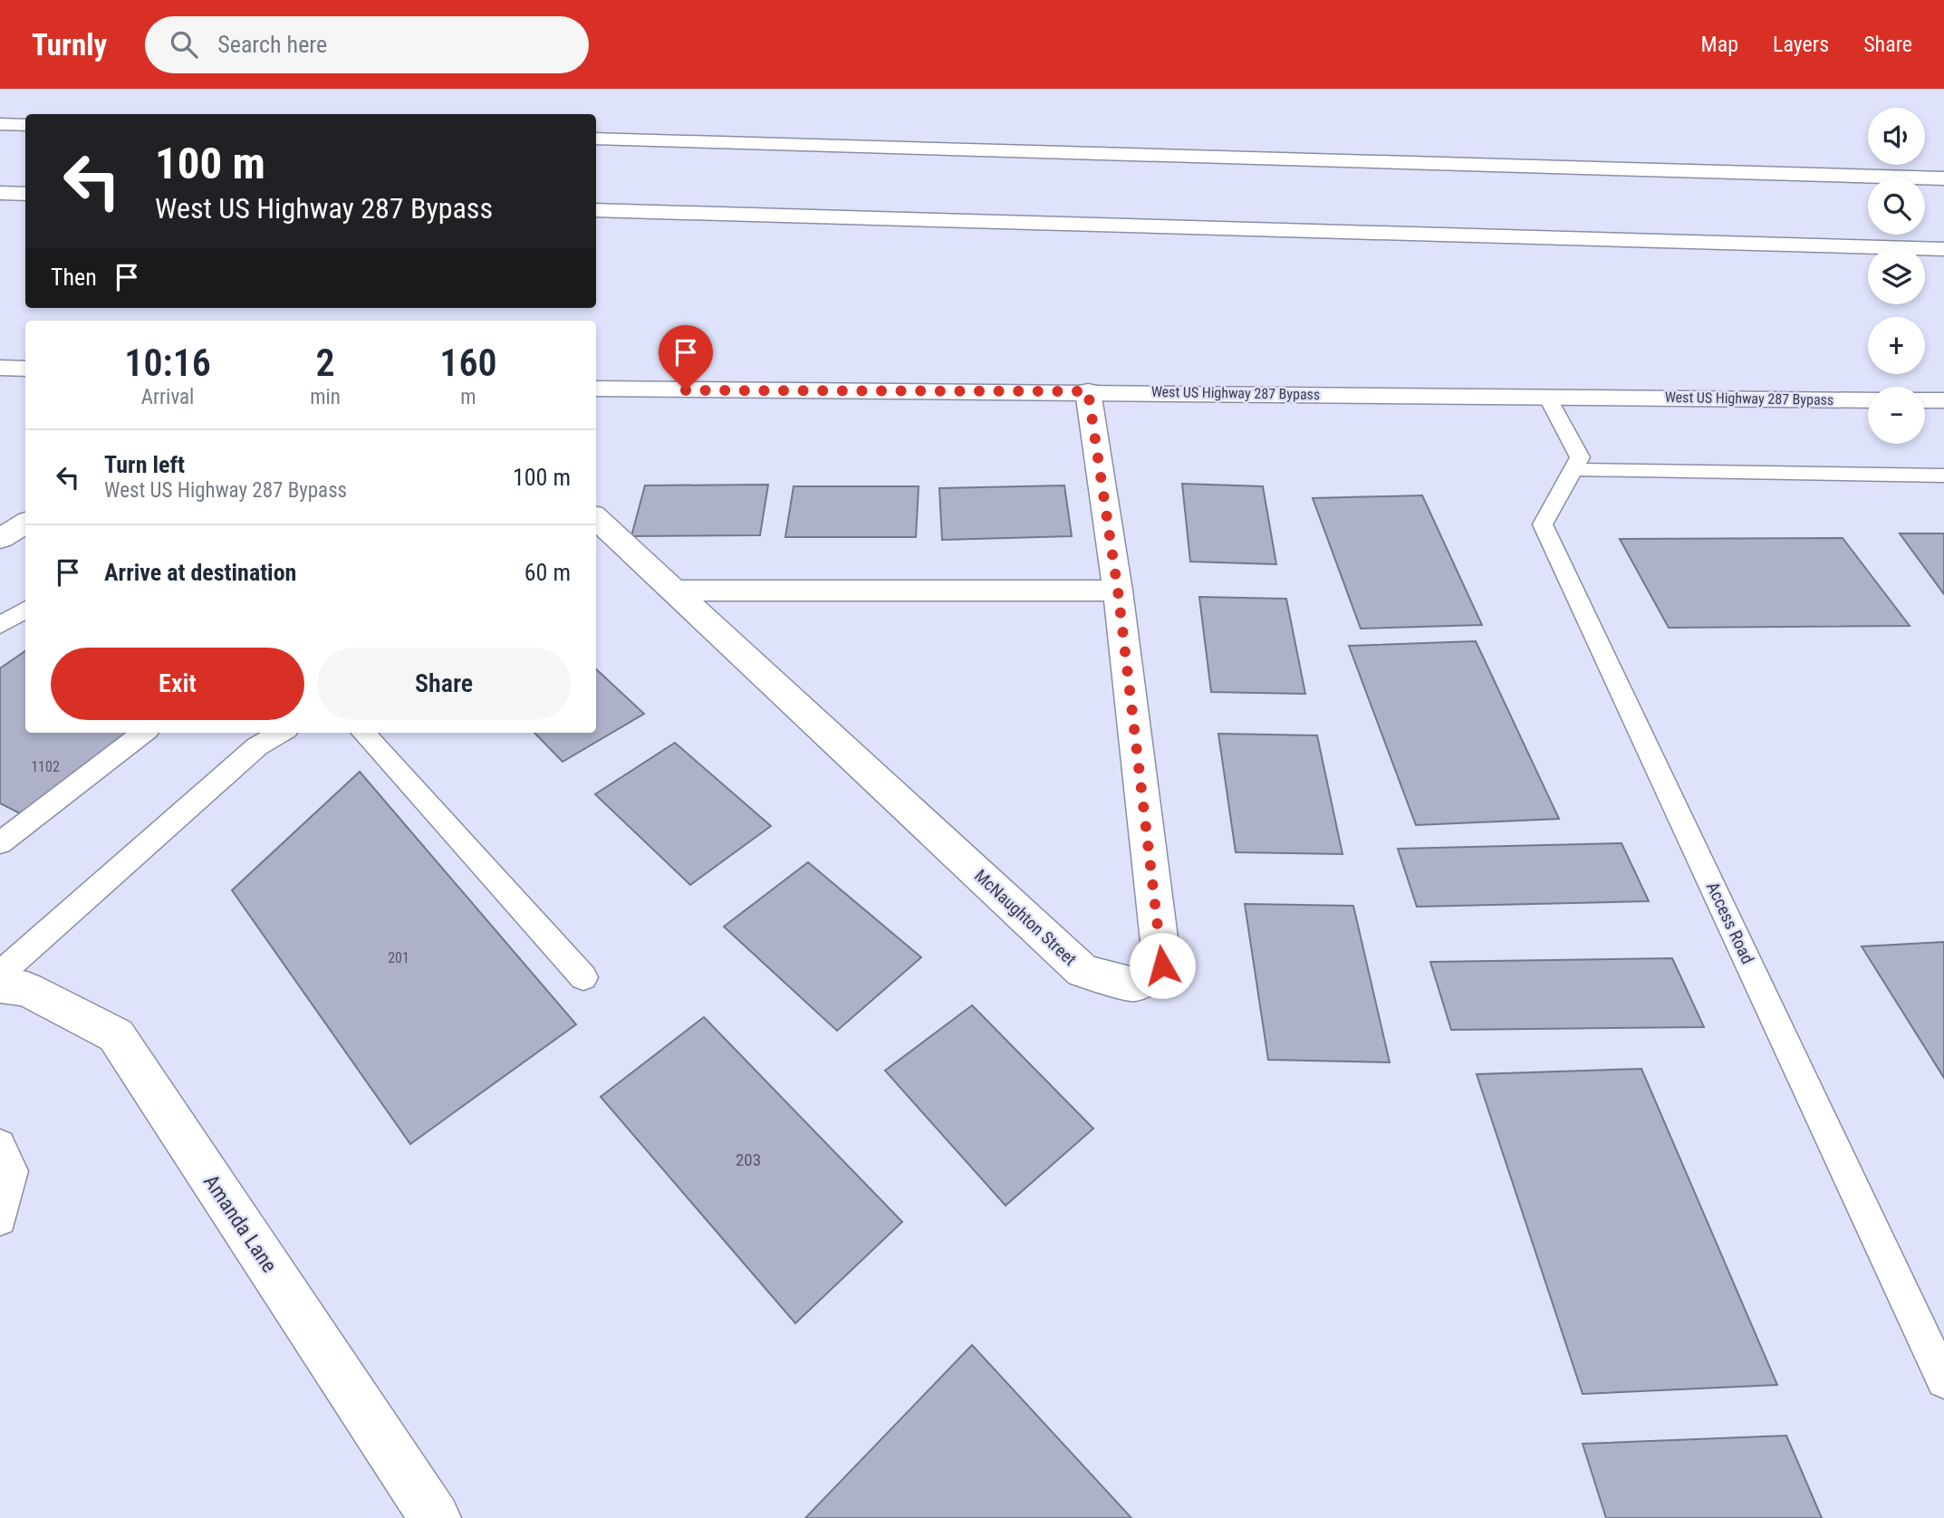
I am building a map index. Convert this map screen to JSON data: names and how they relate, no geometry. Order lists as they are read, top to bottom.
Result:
{
  "streets": {
    "main road": ["West US Highway 287 Bypass", "McNaughton Street", "Amanda Lane"],
    "lane": ["Access Road"]
  },
  "crossings": [
    ["West US Highway 287 Bypass", "McNaughton Street"]
  ],
  "house_numbers": ["1102", "201", "203"],
  "page": {
    "header": "Turnly",
    "search": "Search here",
    "nav": ["Map", "Layers", "Share"],
    "map_buttons": ["+", "−"],
    "turn": ["100 m", "West US Highway 287 Bypass"],
    "then": "Then",
    "eta": [
      "10:16",
      "Arrival",
      "2",
      "min",
      "160",
      "m"
    ],
    "list": [
      {
        "name": "Turn left",
        "note": "West US Highway 287 Bypass",
        "value": "100 m"
      },
      {
        "name": "Arrive at destination",
        "value": "60 m"
      }
    ],
    "buttons": ["Exit", "Share"]
  }
}
